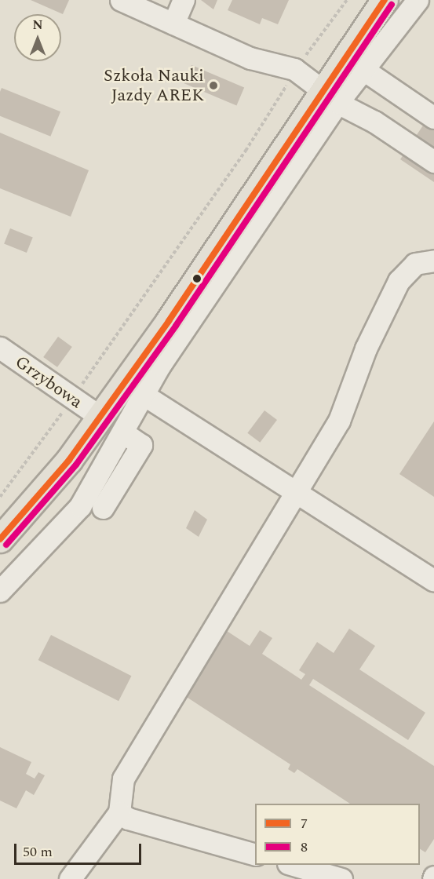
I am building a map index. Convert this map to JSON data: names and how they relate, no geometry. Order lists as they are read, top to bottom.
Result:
{
  "streets": {
    "street": ["Grzybowa"]
  },
  "places": ["Szkoła Nauki Jazdy AREK"],
  "lines": ["transit line 7", "transit line 8"],
  "legend": ["7", "8"],
  "scale_bar": "50 m",
  "north": "top"
}
